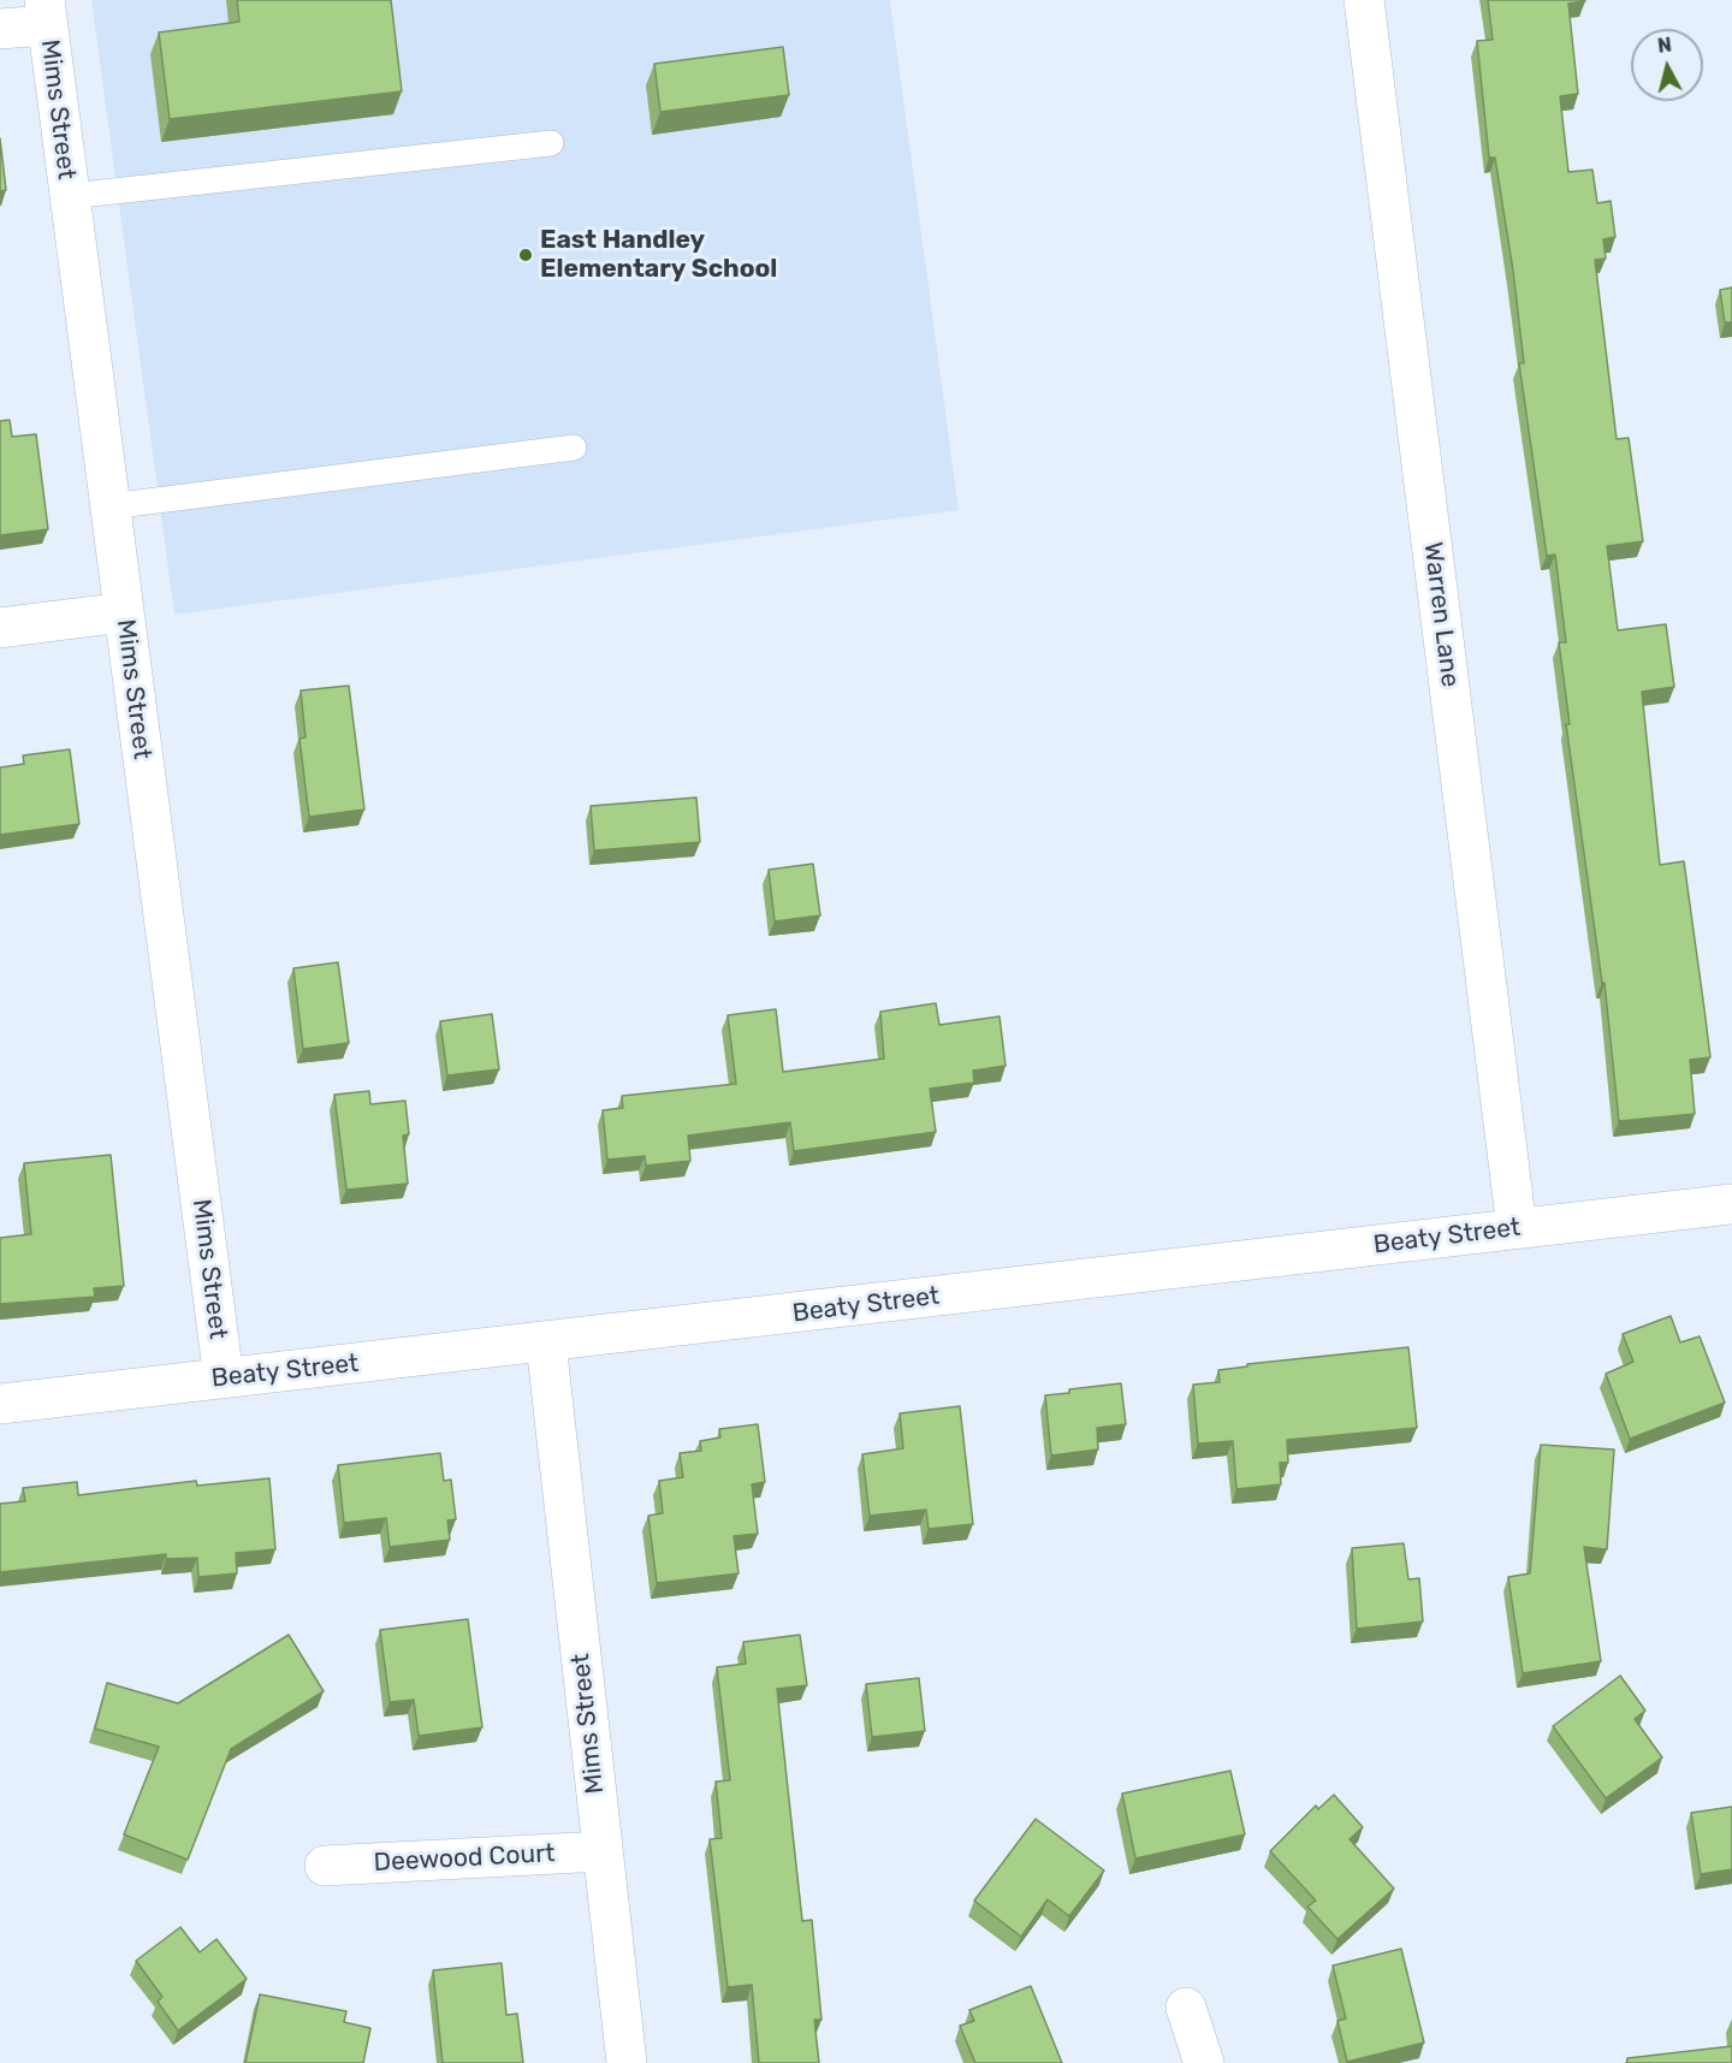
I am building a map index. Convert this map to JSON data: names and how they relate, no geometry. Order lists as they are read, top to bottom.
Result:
{
  "streets": {
    "street": [
      "Mims Street",
      "Warren Lane",
      "Beaty Street",
      "Deewood Court"
    ]
  },
  "crossings": [
    ["Mims Street", "Beaty Street"],
    ["Mims Street", "Deewood Court"],
    ["Warren Lane", "Beaty Street"]
  ],
  "places": ["East Handley Elementary School"],
  "north": "top"
}
